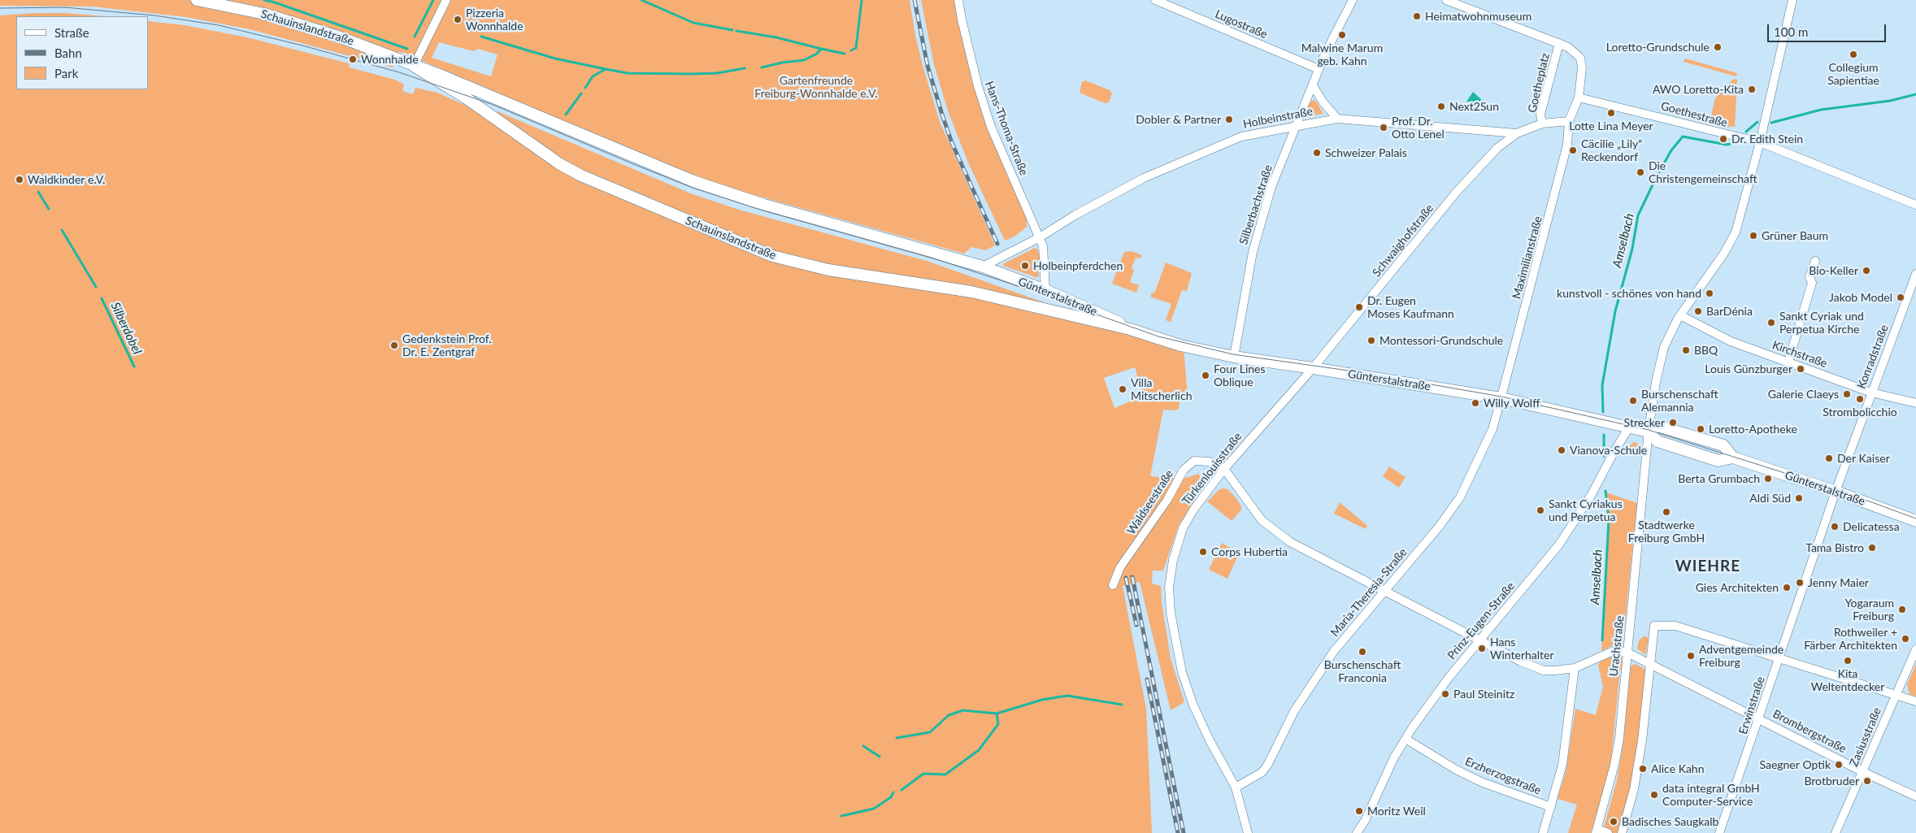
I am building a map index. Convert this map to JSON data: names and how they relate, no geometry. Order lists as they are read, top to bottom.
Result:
{
  "streets": {
    "main road": ["Schauinslandstraße", "Günterstalstraße"],
    "street": [
      "Lugostraße",
      "Goetheplatz",
      "Goethestraße",
      "Holbeinstraße",
      "Hans-Thoma-Straße",
      "Silberbachstraße",
      "Schwaighofstraße",
      "Maximilianstraße",
      "Kirchstraße",
      "Konradstraße",
      "Türkenlouisstraße",
      "Waldseestraße",
      "Maria-Theresia-Straße",
      "Prinz-Eugen-Straße",
      "Urachstraße",
      "Erwinstraße",
      "Brombergstraße",
      "Zasiusstraße",
      "Erzherzogstraße"
    ]
  },
  "crossings": [
    ["Lugostraße", "Silberbachstraße"],
    ["Schauinslandstraße", "Holbeinstraße"],
    ["Schauinslandstraße", "Günterstalstraße"],
    ["Goetheplatz", "Goethestraße"],
    ["Goetheplatz", "Holbeinstraße"],
    ["Goetheplatz", "Maximilianstraße"],
    ["Goethestraße", "Urachstraße"],
    ["Holbeinstraße", "Hans-Thoma-Straße"],
    ["Holbeinstraße", "Silberbachstraße"],
    ["Holbeinstraße", "Schwaighofstraße"],
    ["Holbeinstraße", "Günterstalstraße"],
    ["Silberbachstraße", "Günterstalstraße"],
    ["Schwaighofstraße", "Günterstalstraße"],
    ["Schwaighofstraße", "Türkenlouisstraße"],
    ["Maximilianstraße", "Günterstalstraße"],
    ["Maximilianstraße", "Maria-Theresia-Straße"],
    ["Günterstalstraße", "Konradstraße"],
    ["Günterstalstraße", "Türkenlouisstraße"],
    ["Günterstalstraße", "Maria-Theresia-Straße"],
    ["Günterstalstraße", "Prinz-Eugen-Straße"],
    ["Günterstalstraße", "Urachstraße"],
    ["Günterstalstraße", "Erwinstraße"],
    ["Kirchstraße", "Konradstraße"],
    ["Kirchstraße", "Urachstraße"],
    ["Konradstraße", "Erwinstraße"],
    ["Türkenlouisstraße", "Waldseestraße"],
    ["Türkenlouisstraße", "Maria-Theresia-Straße"],
    ["Prinz-Eugen-Straße", "Erzherzogstraße"],
    ["Urachstraße", "Brombergstraße"],
    ["Erwinstraße", "Brombergstraße"],
    ["Brombergstraße", "Zasiusstraße"]
  ],
  "districts": ["WIEHRE"],
  "water": ["Amselbach", "Silberdobel"],
  "parks": ["Gartenfreunde Freiburg-Wonnhalde e.V."],
  "places": [
    "Heimatwohnmuseum",
    "Pizzeria Wonnhalde",
    "Malwine Marum geb. Kahn",
    "Loretto-Grundschule",
    "Collegium Sapientiae",
    "Wonnhalde",
    "AWO Loretto-Kita",
    "Next2Sun",
    "Lotte Lina Meyer",
    "Dobler & Partner",
    "Prof. Dr. Otto Lenel",
    "Dr. Edith Stein",
    "Cäcilie „Lily“ Reckendorf",
    "Schweizer Palais",
    "Die Christengemeinschaft",
    "Waldkinder e.V.",
    "Grüner Baum",
    "Holbeinpferdchen",
    "Bio-Keller",
    "kunstvoll - schönes von hand",
    "Jakob Model",
    "Dr. Eugen Moses Kaufmann",
    "BarDénia",
    "Sankt Cyriak und Perpetua Kirche",
    "Montessori-Grundschule",
    "Gedenkstein Prof. Dr. E. Zentgraf",
    "BBQ",
    "Louis Günzburger",
    "Four Lines Oblique",
    "Villa Mitscherlich",
    "Galerie Claeys",
    "Strombolicchio",
    "Burschenschaft Alemannia",
    "Willy Wolff",
    "Strecker",
    "Loretto-Apotheke",
    "Vianova-Schule",
    "Der Kaiser",
    "Berta Grumbach",
    "Aldi Süd",
    "Sankt Cyriakus und Perpetua",
    "Stadtwerke Freiburg GmbH",
    "Delicatessa",
    "Tama Bistro",
    "Corps Hubertia",
    "Jenny Maier",
    "Gies Architekten",
    "Yogaraum Freiburg",
    "Rothweiler + Färber Architekten",
    "Hans Winterhalter",
    "Burschenschaft Franconia",
    "Adventgemeinde Freiburg",
    "Kita Weltentdecker",
    "Paul Steinitz",
    "Saegner Optik",
    "Alice Kahn",
    "Brotbruder",
    "data integral GmbH Computer-Service",
    "Moritz Weil",
    "Badisches Saugkalb"
  ],
  "legend": ["Straße", "Bahn", "Park"],
  "scale_bar": "100 m"
}
